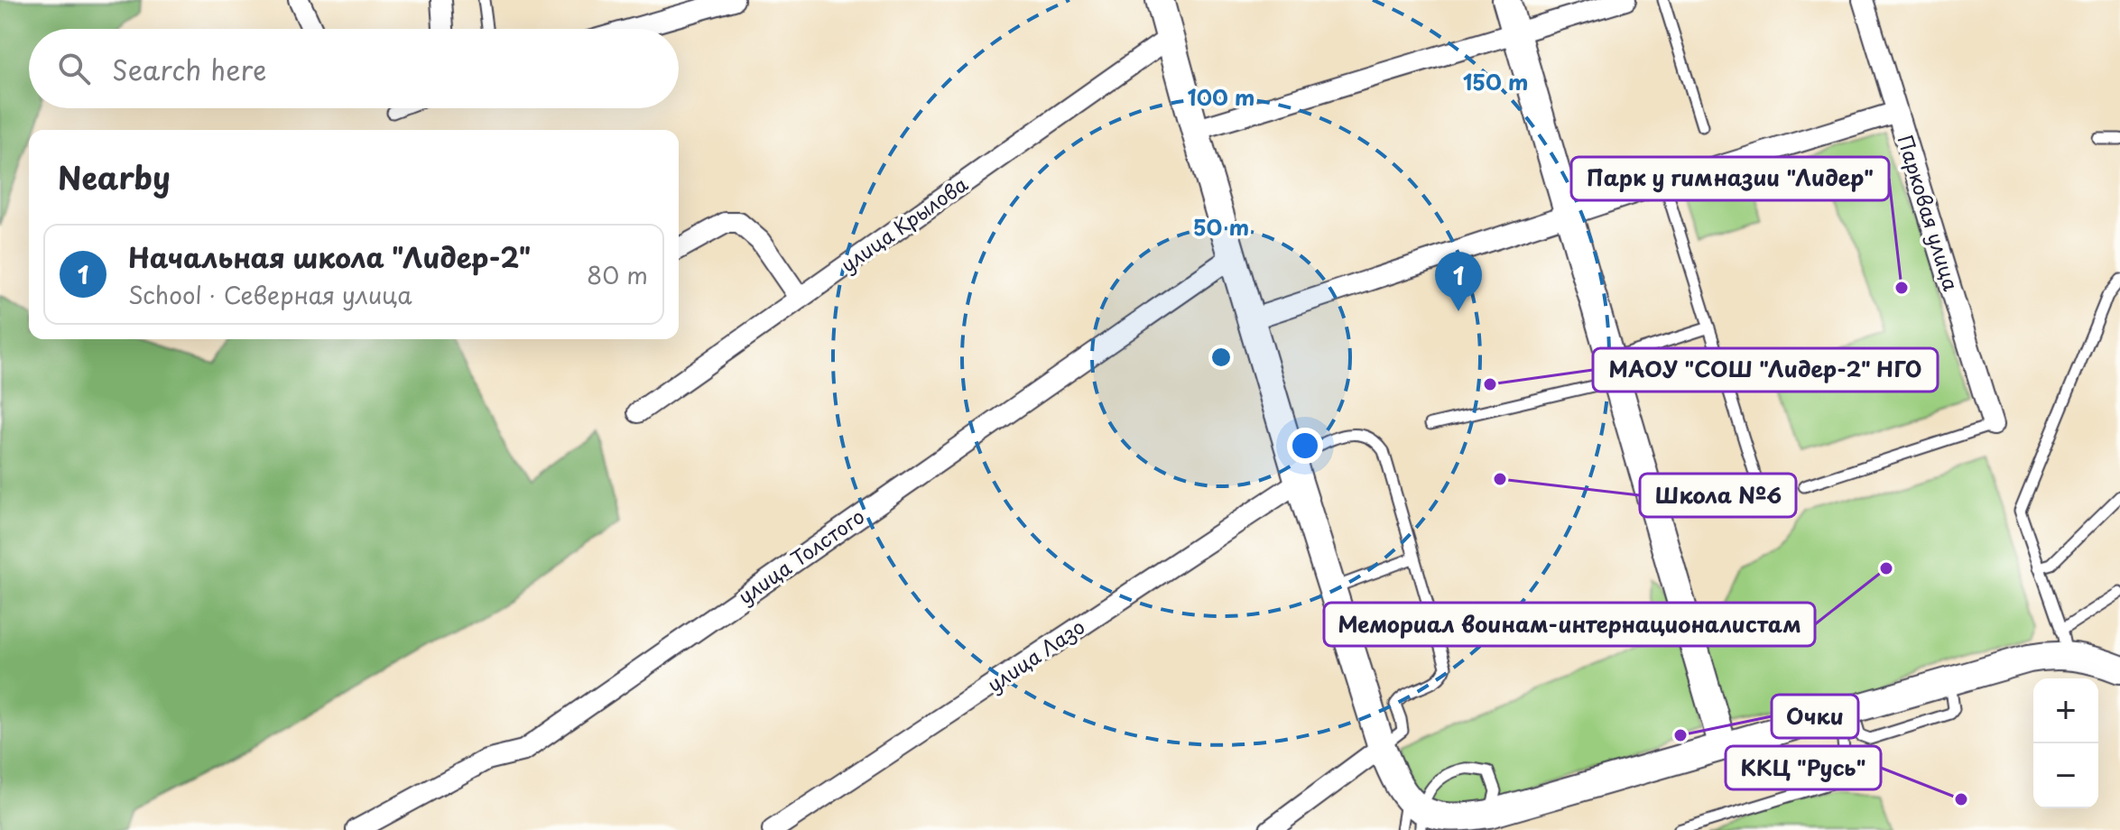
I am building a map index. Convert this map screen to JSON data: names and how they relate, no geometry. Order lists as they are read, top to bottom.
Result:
{
  "streets": {
    "street": [
      "Парковая улица",
      "улица Крылова",
      "улица Толстого",
      "улица Лазо"
    ]
  },
  "places": [
    "Парк у гимназии \"Лидер\"",
    "МАОУ \"СОШ \"Лидер-2\" НГО",
    "Школа №6",
    "Мемориал воинам-интернационалистам",
    "Очки",
    "ККЦ \"Русь\""
  ],
  "page": {
    "search": "Search here",
    "heading": "Nearby",
    "list": [
      {
        "mark": "1",
        "name": "Начальная школа \"Лидер-2\"",
        "note": "School · Северная улица",
        "value": "80 m"
      }
    ],
    "pins": "1",
    "map_buttons": ["+", "−"]
  },
  "rings": ["150 m", "100 m", "50 m"]
}
